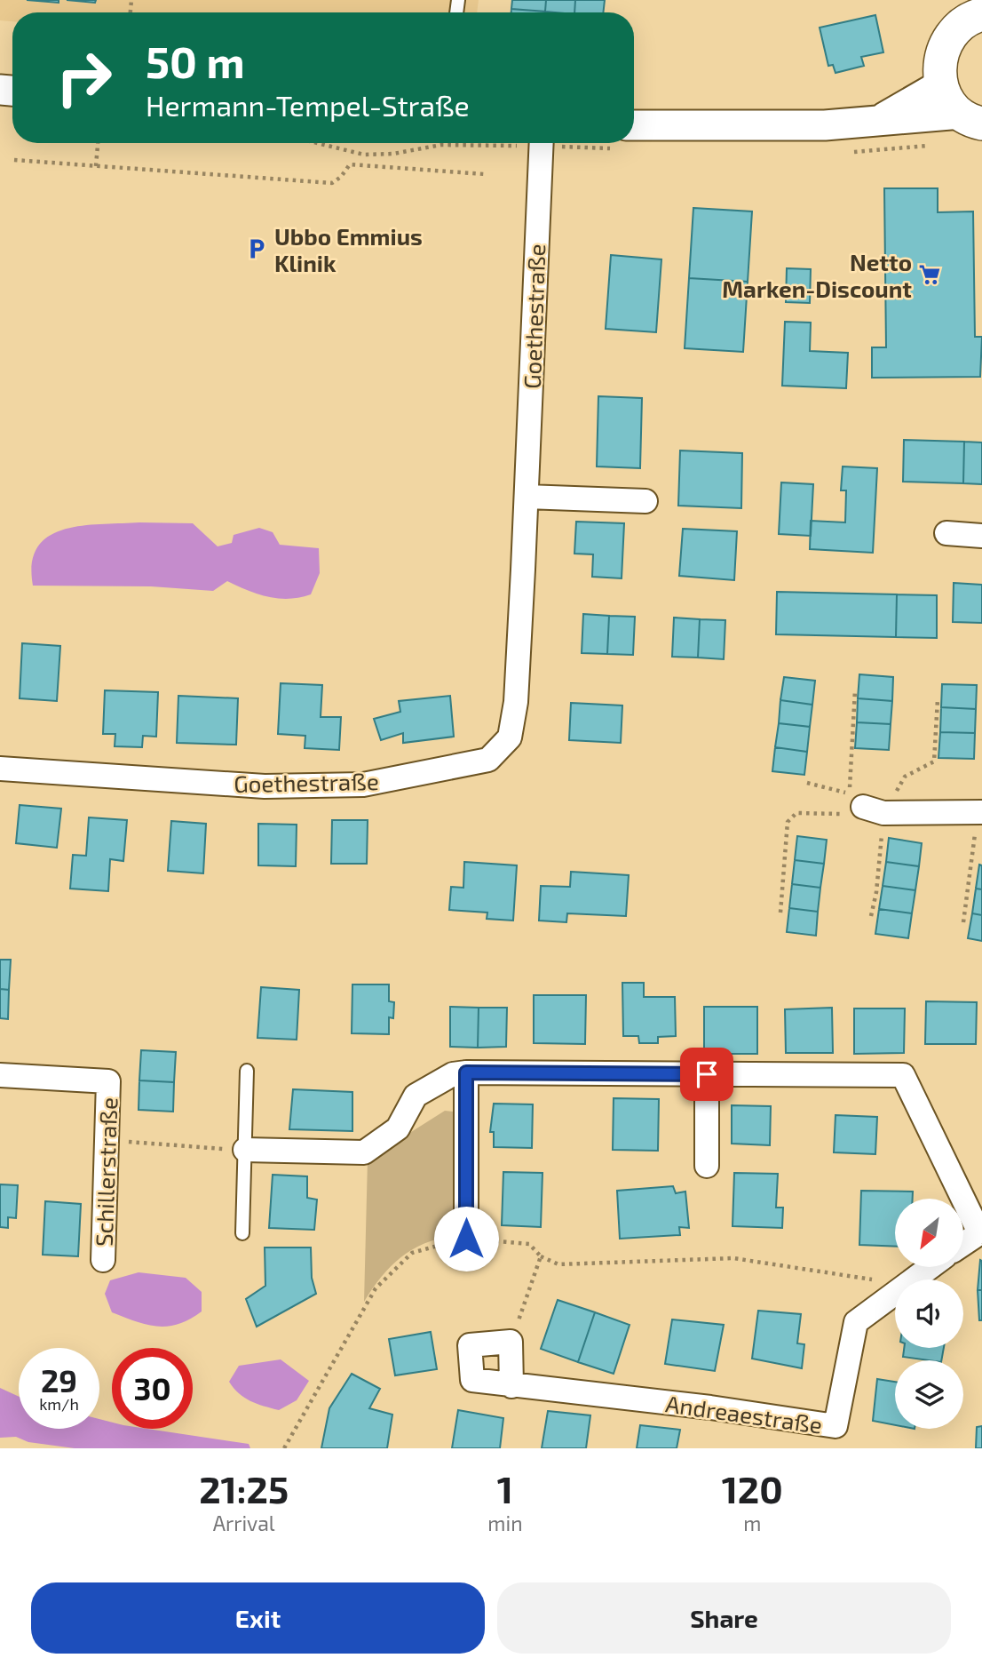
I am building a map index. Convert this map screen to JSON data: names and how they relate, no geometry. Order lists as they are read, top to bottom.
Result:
{
  "streets": {
    "street": ["Goethestraße", "Schillerstraße", "Andreaestraße"]
  },
  "places": {
    "parking": ["Ubbo Emmius Klinik"],
    "supermarket": ["Netto Marken-Discount"]
  },
  "north": "bottom left",
  "page": {
    "turn": ["50 m", "Hermann-Tempel-Straße"],
    "speed": "29 km/h",
    "limit": "30",
    "eta": [
      "21:25",
      "Arrival",
      "1",
      "min",
      "120",
      "m"
    ],
    "buttons": ["Exit", "Share"]
  }
}
